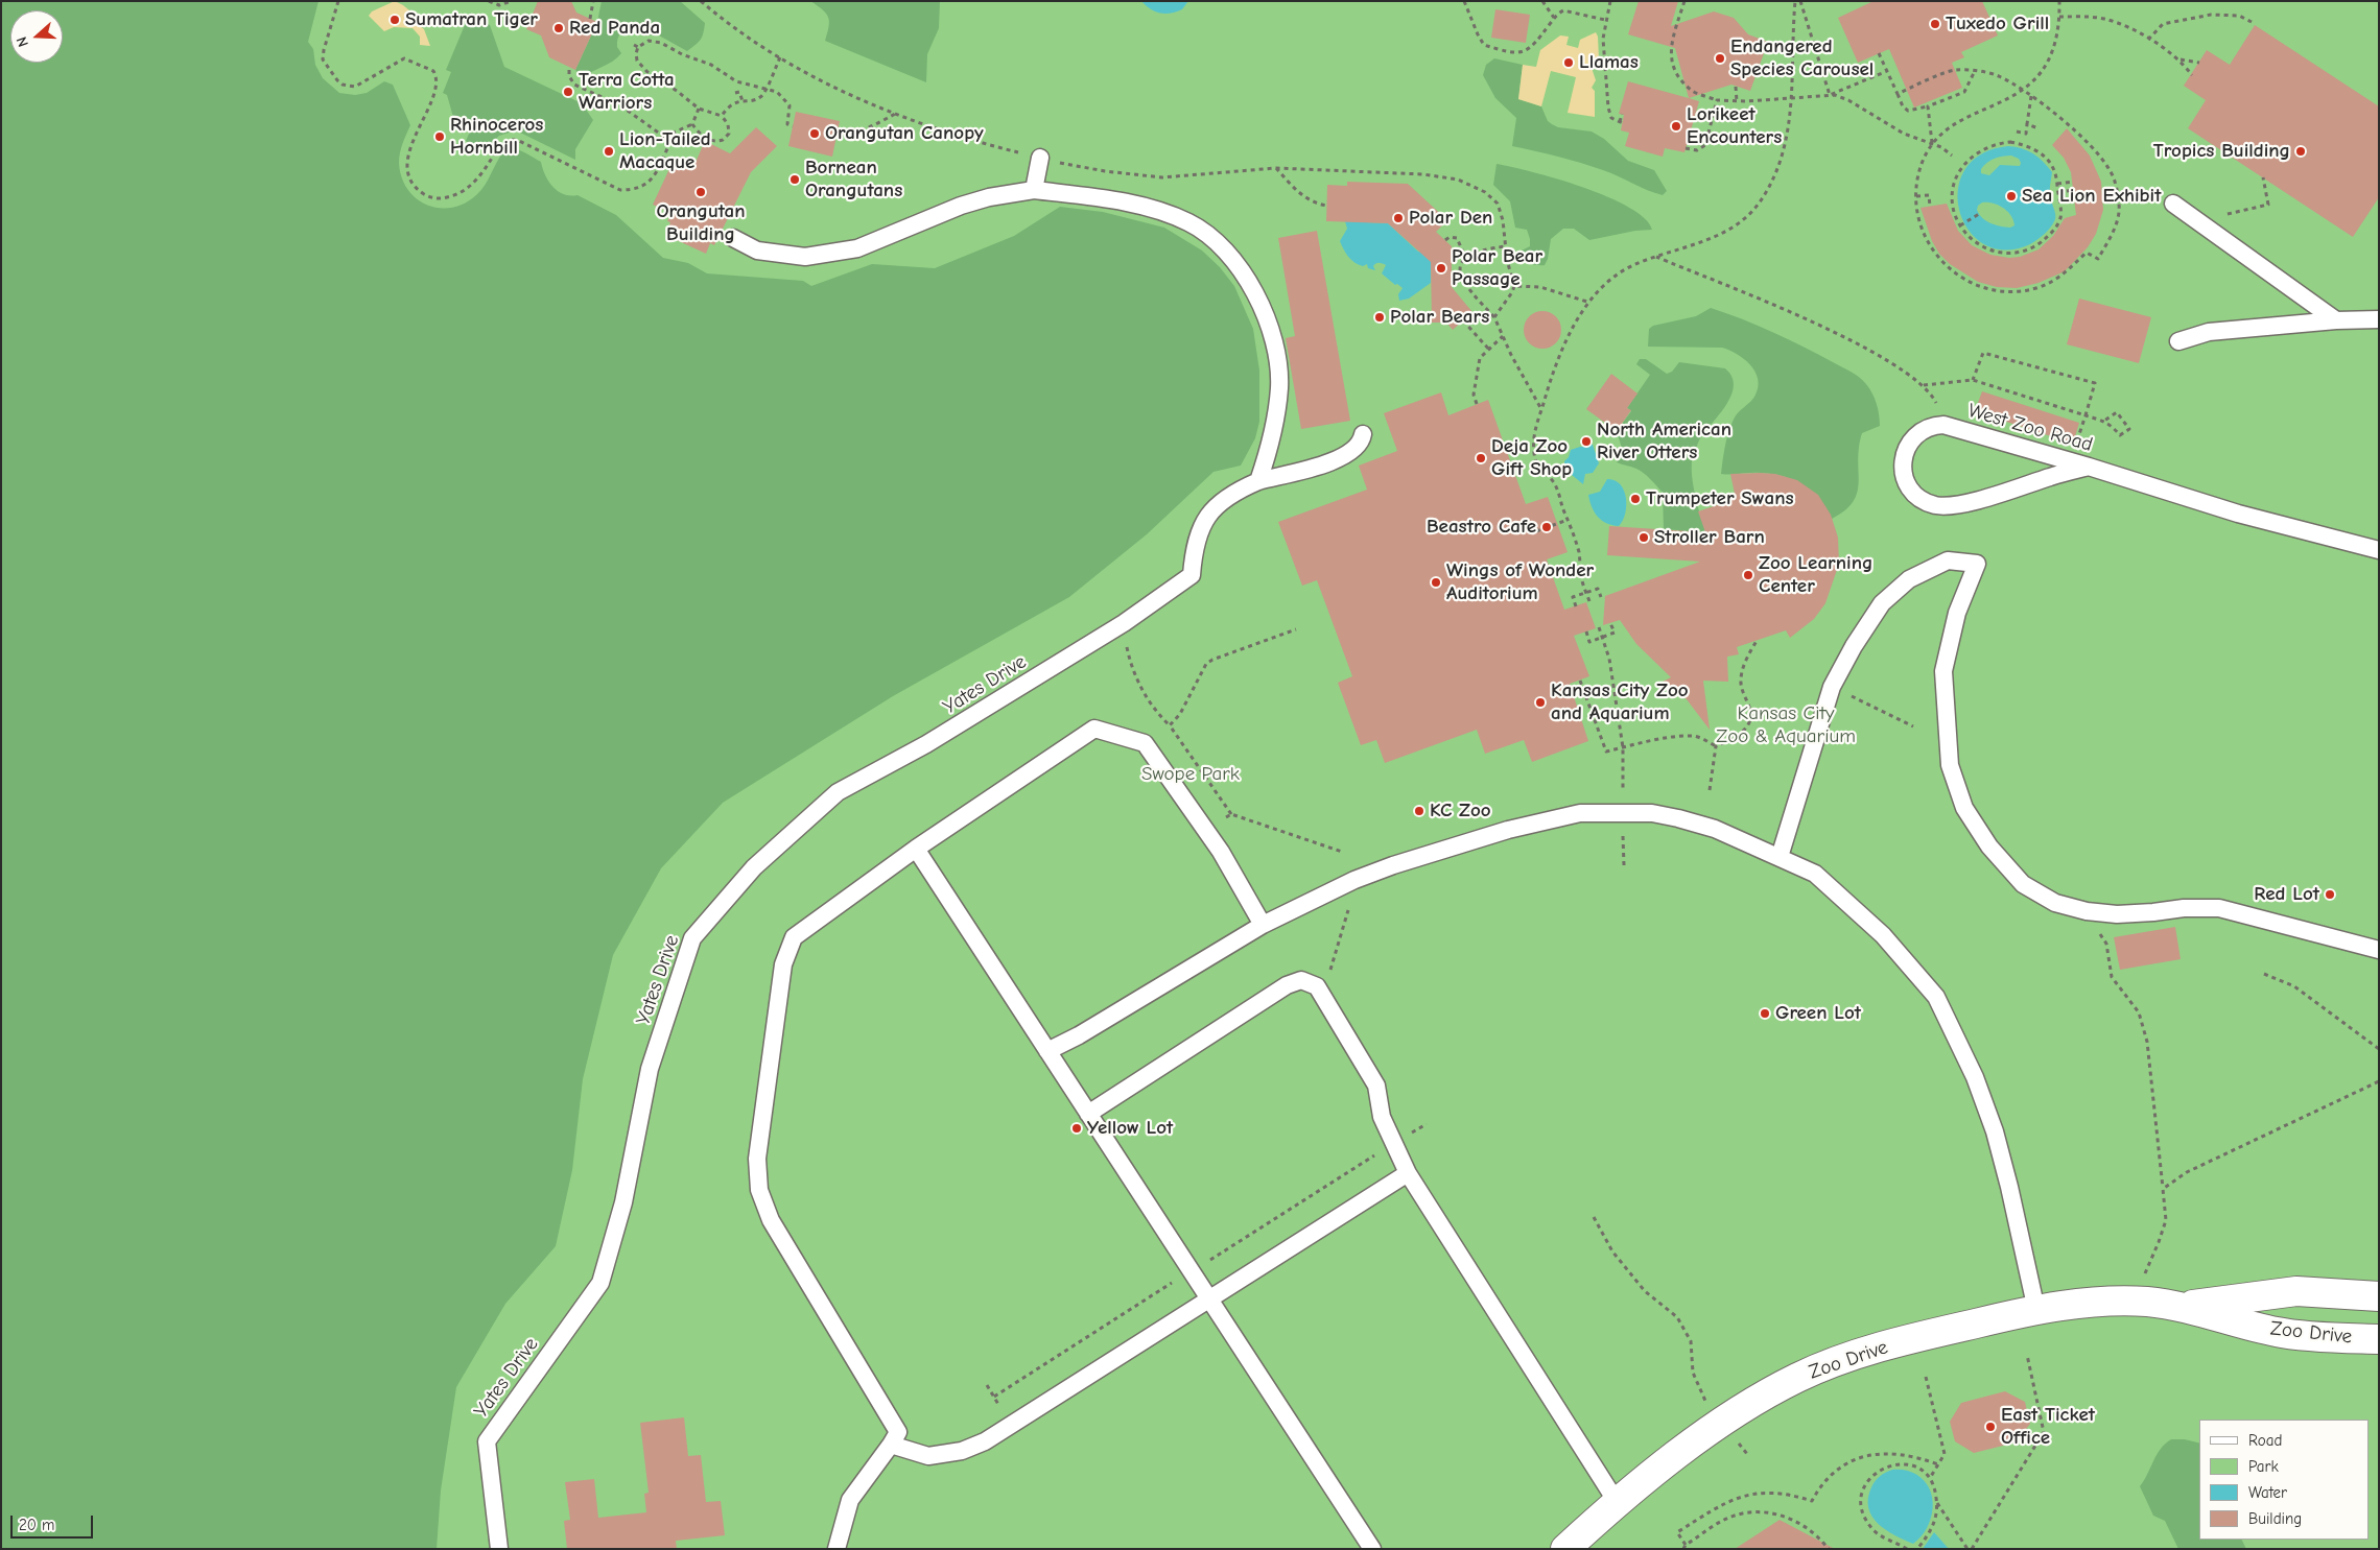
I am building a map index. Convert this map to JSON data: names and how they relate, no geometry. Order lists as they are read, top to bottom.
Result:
{
  "streets": {
    "street": ["Zoo Drive"],
    "lane": ["West Zoo Road", "Yates Drive"]
  },
  "parks": ["Kansas City Zoo & Aquarium", "Swope Park"],
  "places": [
    "Sumatran Tiger",
    "Tuxedo Grill",
    "Red Panda",
    "Endangered Species Carousel",
    "Llamas",
    "Terra Cotta Warriors",
    "Lorikeet Encounters",
    "Orangutan Canopy",
    "Rhinoceros Hornbill",
    "Lion-Tailed Macaque",
    "Tropics Building",
    "Bornean Orangutans",
    "Orangutan Building",
    "Sea Lion Exhibit",
    "Polar Den",
    "Polar Bear Passage",
    "Polar Bears",
    "North American River Otters",
    "Deja Zoo Gift Shop",
    "Trumpeter Swans",
    "Beastro Cafe",
    "Stroller Barn",
    "Zoo Learning Center",
    "Wings of Wonder Auditorium",
    "Kansas City Zoo and Aquarium",
    "KC Zoo",
    "Red Lot",
    "Green Lot",
    "Yellow Lot",
    "East Ticket Office"
  ],
  "legend": [
    "Road",
    "Park",
    "Water",
    "Building"
  ],
  "scale_bar": "20 m",
  "north": "left"
}
